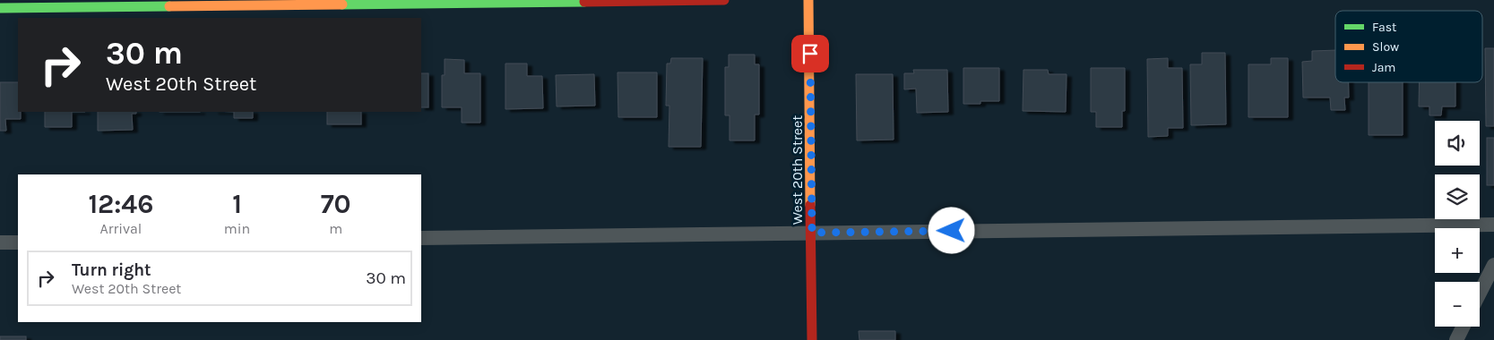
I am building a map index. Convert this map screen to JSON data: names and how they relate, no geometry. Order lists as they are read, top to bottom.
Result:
{
  "streets": {
    "street": ["West 20th Street"]
  },
  "legend": ["Fast", "Slow", "Jam"],
  "page": {
    "turn": ["30 m", "West 20th Street"],
    "map_buttons": ["+", "−"],
    "eta": [
      "12:46",
      "Arrival",
      "1",
      "min",
      "70",
      "m"
    ],
    "list": [
      {
        "name": "Turn right",
        "note": "West 20th Street",
        "value": "30 m"
      }
    ]
  }
}
